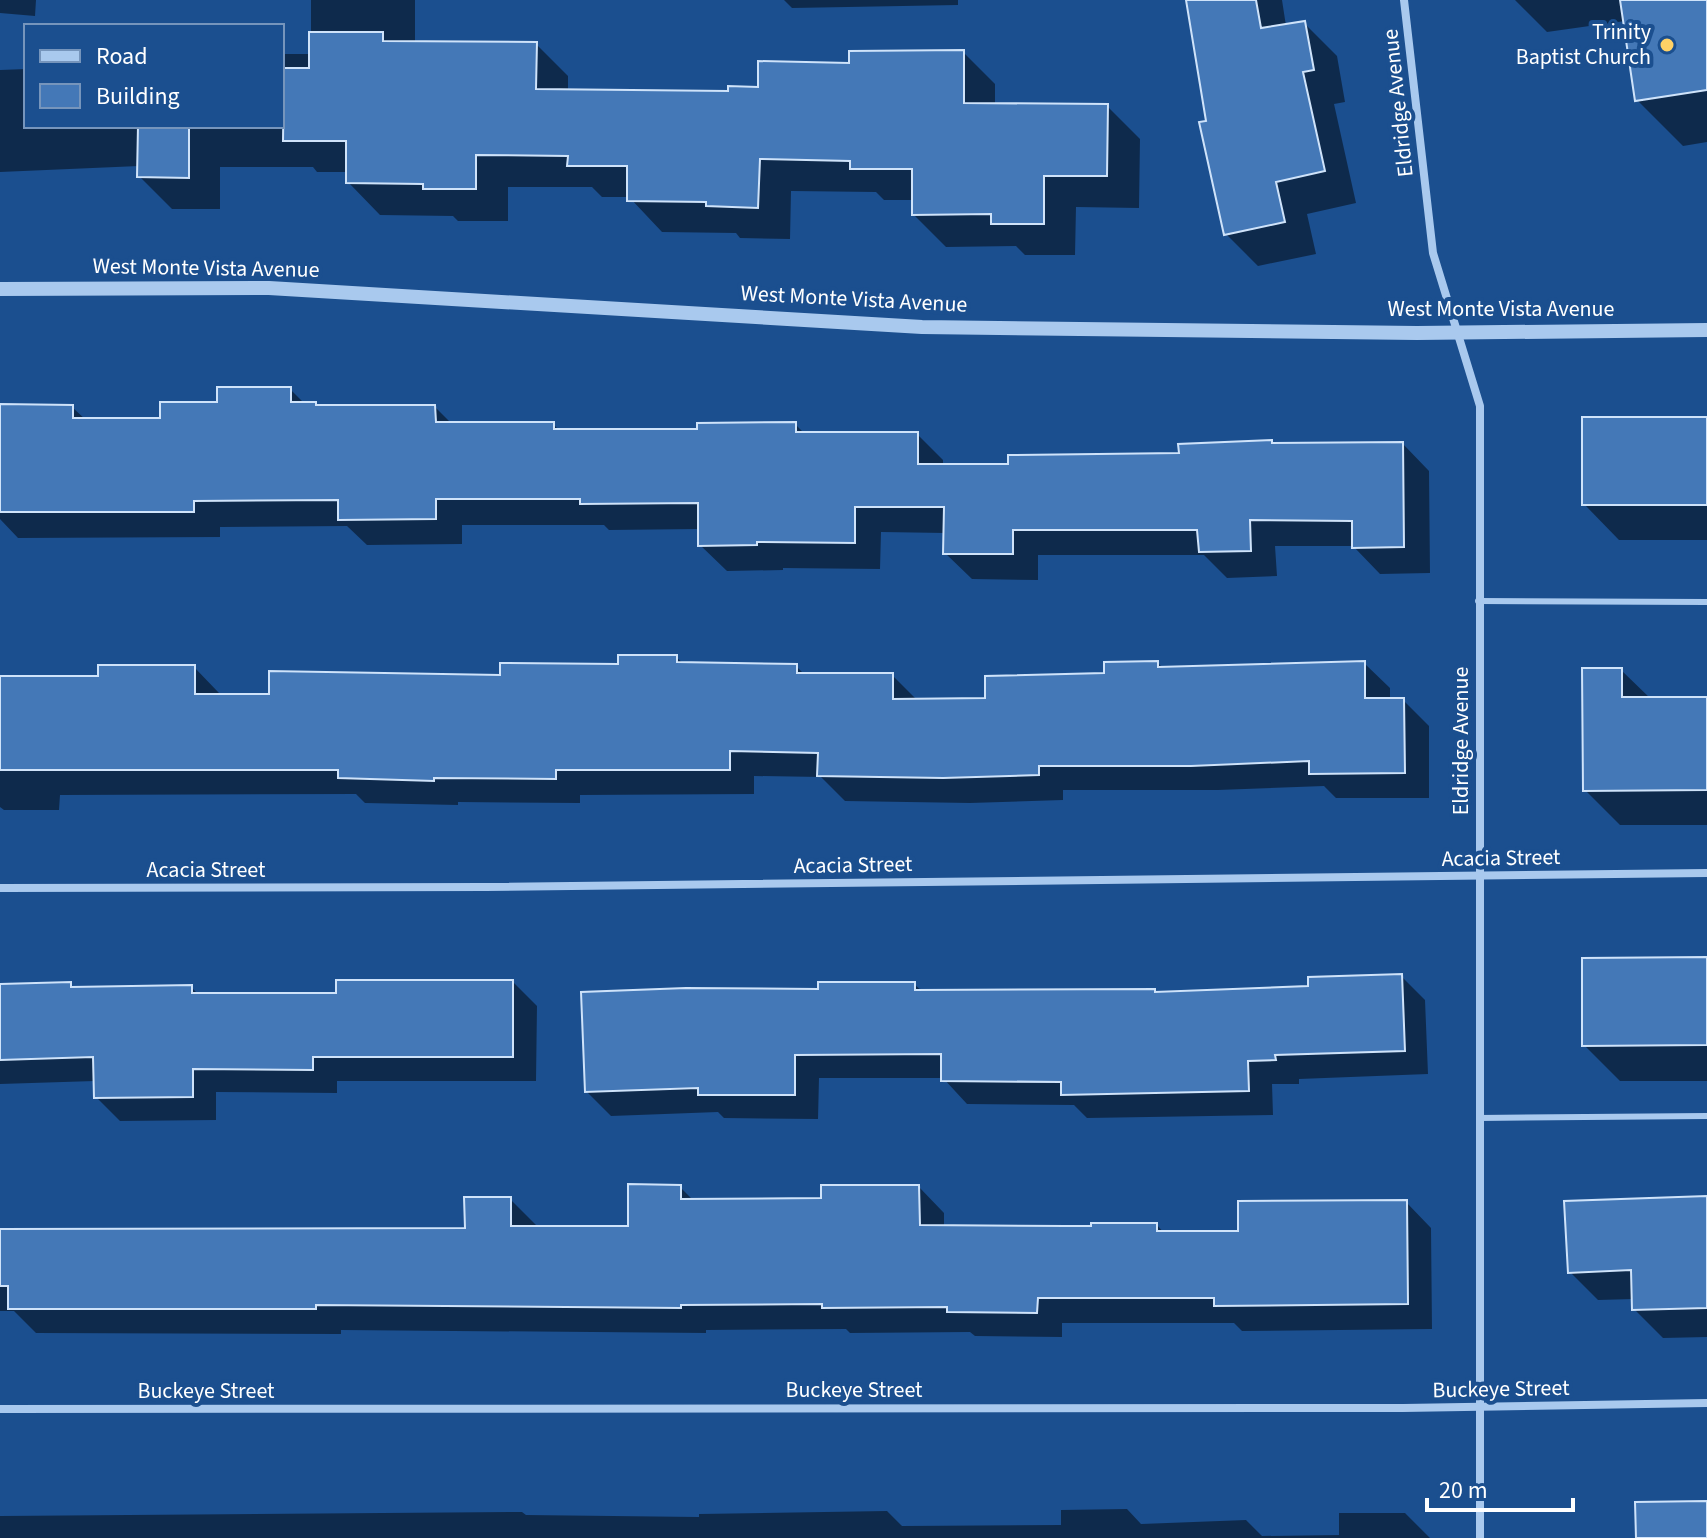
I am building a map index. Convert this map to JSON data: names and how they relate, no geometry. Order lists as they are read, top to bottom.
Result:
{
  "streets": {
    "street": [
      "Eldridge Avenue",
      "West Monte Vista Avenue",
      "Acacia Street",
      "Buckeye Street"
    ]
  },
  "crossings": [
    ["Eldridge Avenue", "West Monte Vista Avenue"],
    ["Eldridge Avenue", "Acacia Street"],
    ["Eldridge Avenue", "Buckeye Street"]
  ],
  "places": ["Trinity Baptist Church"],
  "legend": ["Road", "Building"],
  "scale_bar": "20 m"
}
